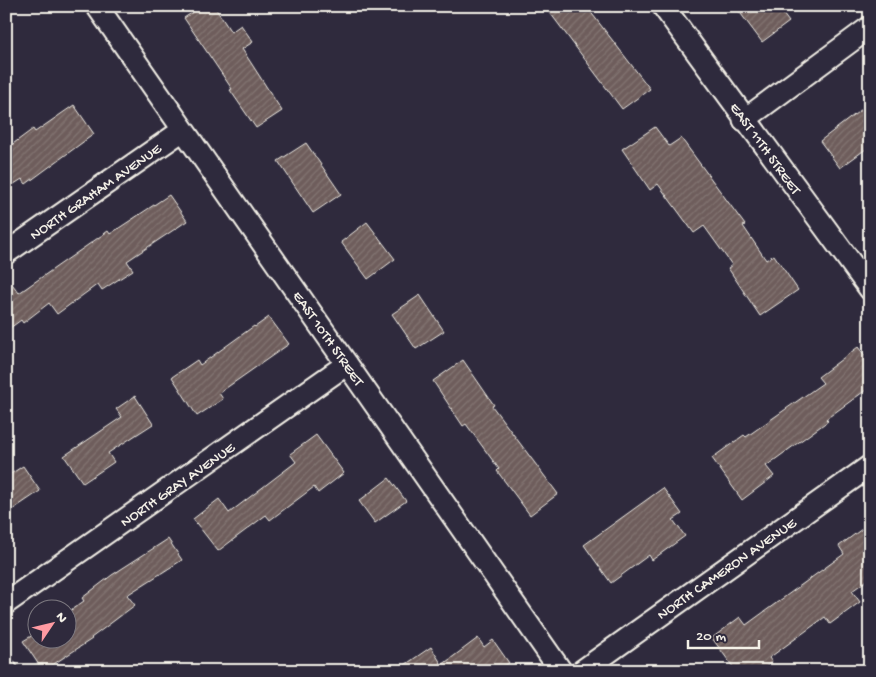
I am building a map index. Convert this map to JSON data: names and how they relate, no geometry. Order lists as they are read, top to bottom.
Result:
{
  "streets": {
    "street": [
      "EAST 11TH STREET",
      "NORTH GRAHAM AVENUE",
      "EAST 10TH STREET",
      "NORTH GRAY AVENUE",
      "NORTH CAMERON AVENUE"
    ]
  },
  "crossings": [
    ["NORTH GRAHAM AVENUE", "EAST 10TH STREET"],
    ["EAST 10TH STREET", "NORTH GRAY AVENUE"]
  ],
  "scale_bar": "20 m",
  "north": "top right"
}
